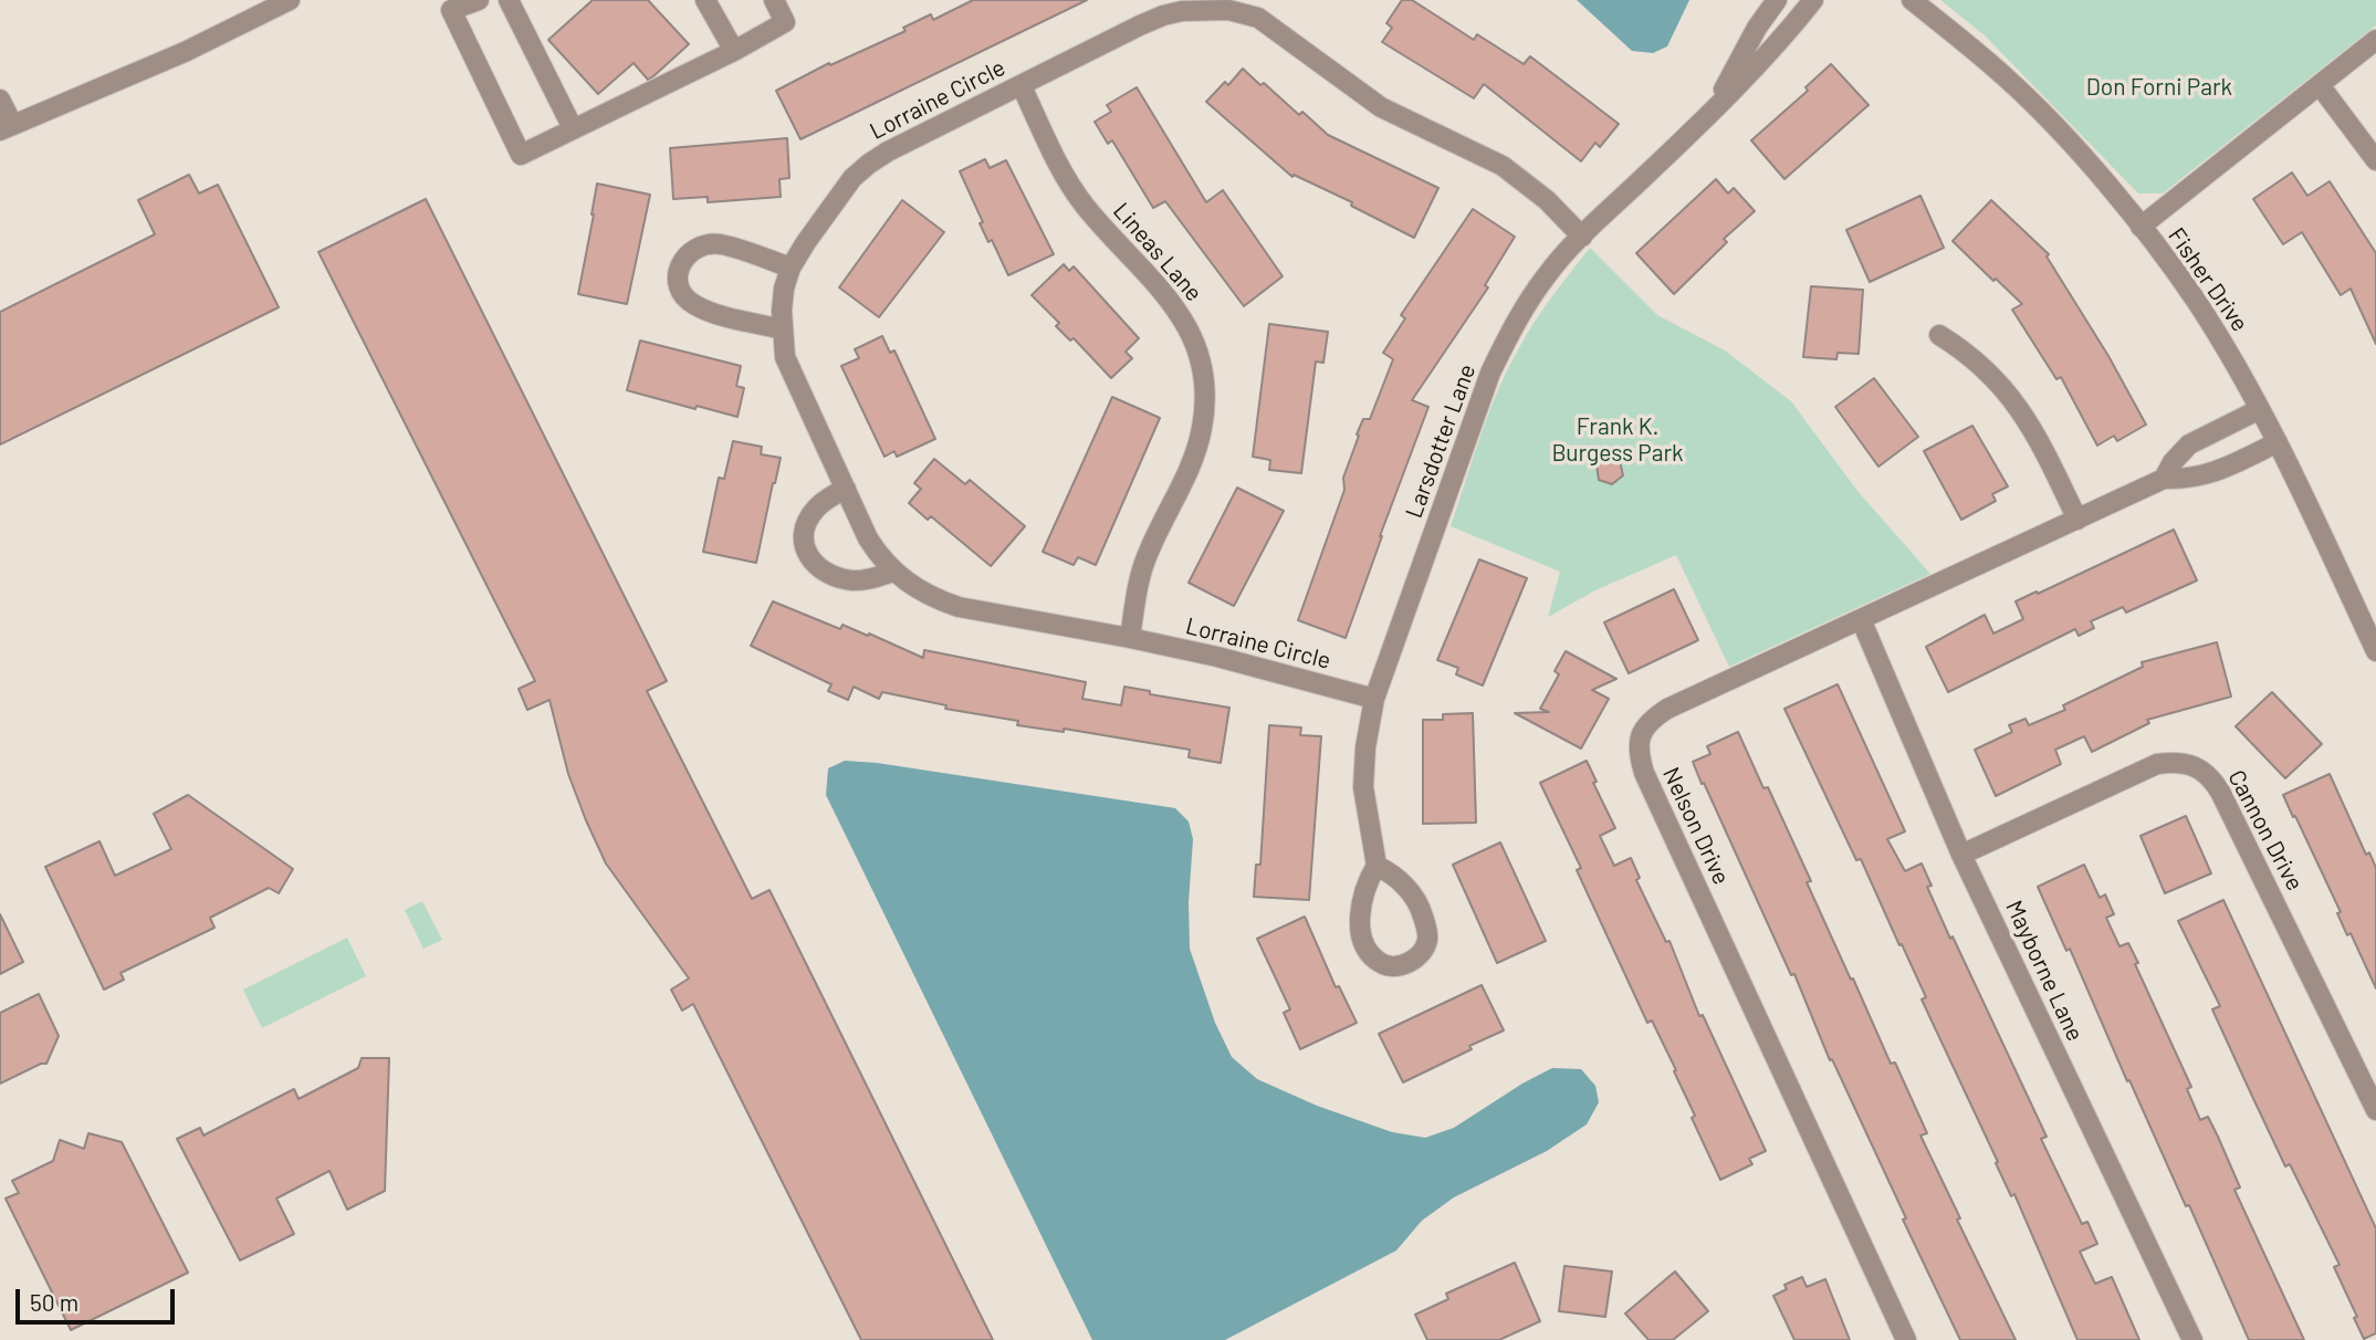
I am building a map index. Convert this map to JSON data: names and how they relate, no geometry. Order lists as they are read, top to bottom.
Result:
{
  "streets": {
    "street": [
      "Lorraine Circle",
      "Lineas Lane",
      "Fisher Drive",
      "Larsdotter Lane",
      "Nelson Drive",
      "Cannon Drive",
      "Mayborne Lane"
    ]
  },
  "crossings": [
    ["Lorraine Circle", "Lineas Lane"],
    ["Lorraine Circle", "Larsdotter Lane"],
    ["Fisher Drive", "Nelson Drive"],
    ["Nelson Drive", "Mayborne Lane"],
    ["Cannon Drive", "Mayborne Lane"]
  ],
  "parks": ["Don Forni Park", "Frank K. Burgess Park"],
  "scale_bar": "50 m"
}
